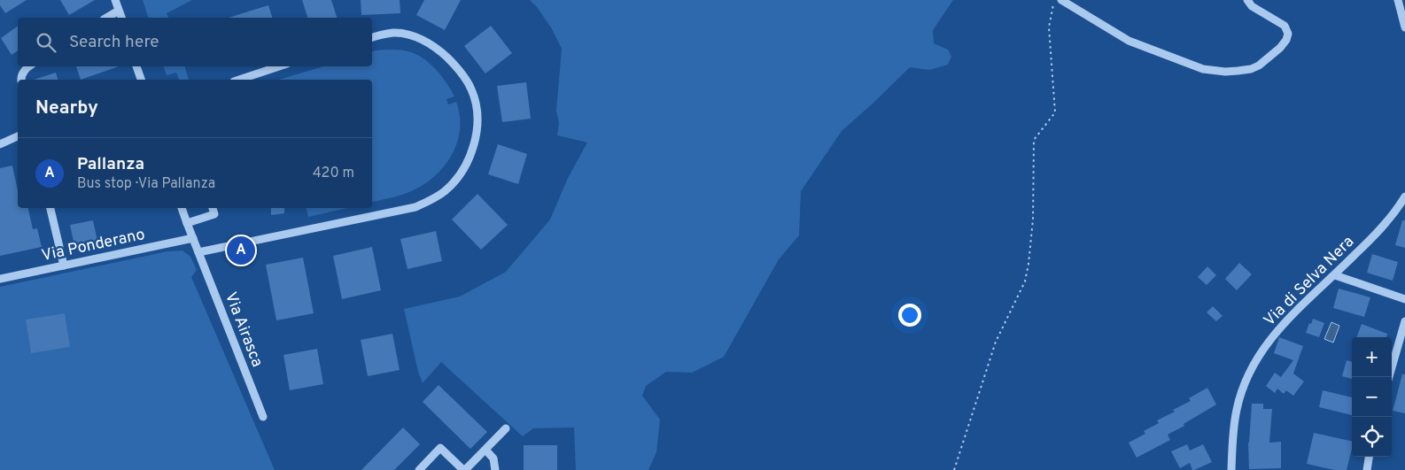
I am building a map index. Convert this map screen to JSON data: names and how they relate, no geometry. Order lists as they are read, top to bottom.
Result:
{
  "streets": {
    "street": ["Via Ponderano", "Via di Selva Nera", "Via Airasca"]
  },
  "page": {
    "search": "Search here",
    "heading": "Nearby",
    "list": [
      {
        "mark": "A",
        "name": "Pallanza",
        "note": "Bus stop · Via Pallanza",
        "value": "420 m"
      }
    ],
    "pins": "A",
    "map_buttons": ["+", "−"]
  }
}
